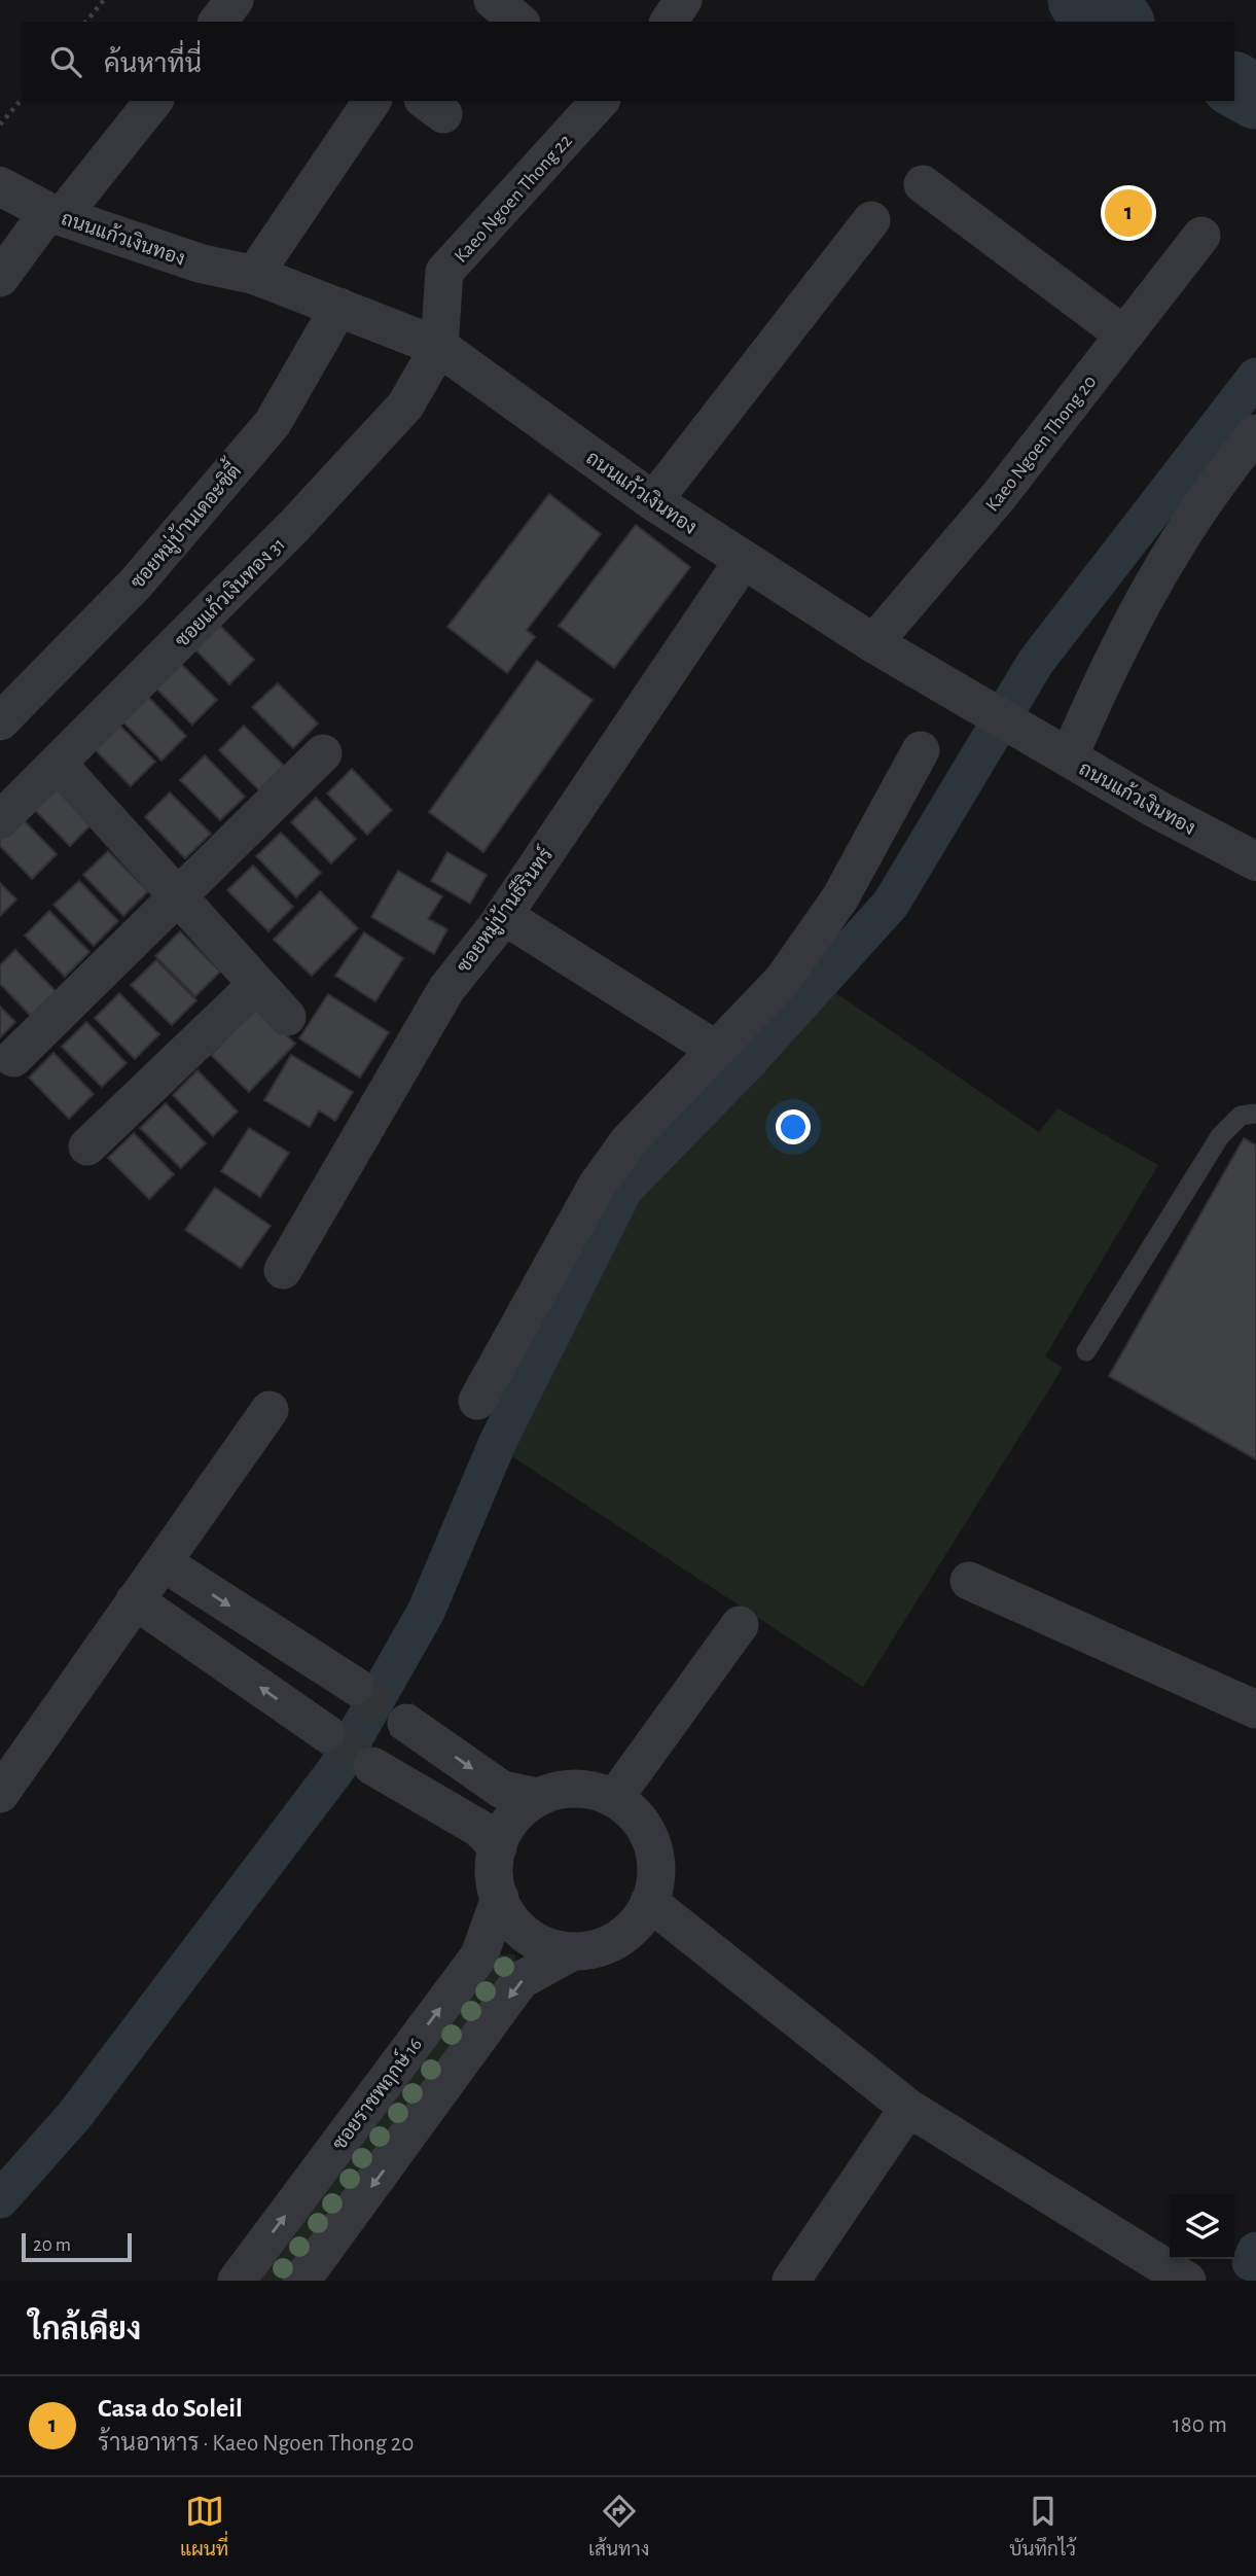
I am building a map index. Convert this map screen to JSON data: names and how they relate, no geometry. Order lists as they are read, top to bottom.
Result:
{
  "streets": {
    "street": [
      "Kaeo Ngoen Thong 22",
      "ถนนแก้วเงินทอง",
      "Kaeo Ngoen Thong 20",
      "ซอยหมู่บ้านเดอะซิตี้",
      "ซอยแก้วเงินทอง 31",
      "ซอยหมู่บ้านธีรินทร์",
      "ซอยราชพฤกษ์ 16"
    ]
  },
  "crossings": [
    ["Kaeo Ngoen Thong 22", "ถนนแก้วเงินทอง"],
    ["Kaeo Ngoen Thong 22", "ซอยแก้วเงินทอง 31"],
    ["ถนนแก้วเงินทอง", "Kaeo Ngoen Thong 20"],
    ["ถนนแก้วเงินทอง", "ซอยหมู่บ้านเดอะซิตี้"],
    ["ถนนแก้วเงินทอง", "ซอยแก้วเงินทอง 31"],
    ["ถนนแก้วเงินทอง", "ซอยหมู่บ้านธีรินทร์"]
  ],
  "scale_bar": "20 m",
  "page": {
    "search": "ค้นหาที่นี่",
    "pins": "1",
    "scale": "20 m",
    "heading": "ใกล้เคียง",
    "list": [
      {
        "mark": "1",
        "name": "Casa do Soleil",
        "note": "ร้านอาหาร · Kaeo Ngoen Thong 20",
        "value": "180 m"
      }
    ],
    "nav": ["แผนที่", "เส้นทาง", "บันทึกไว้"]
  }
}
